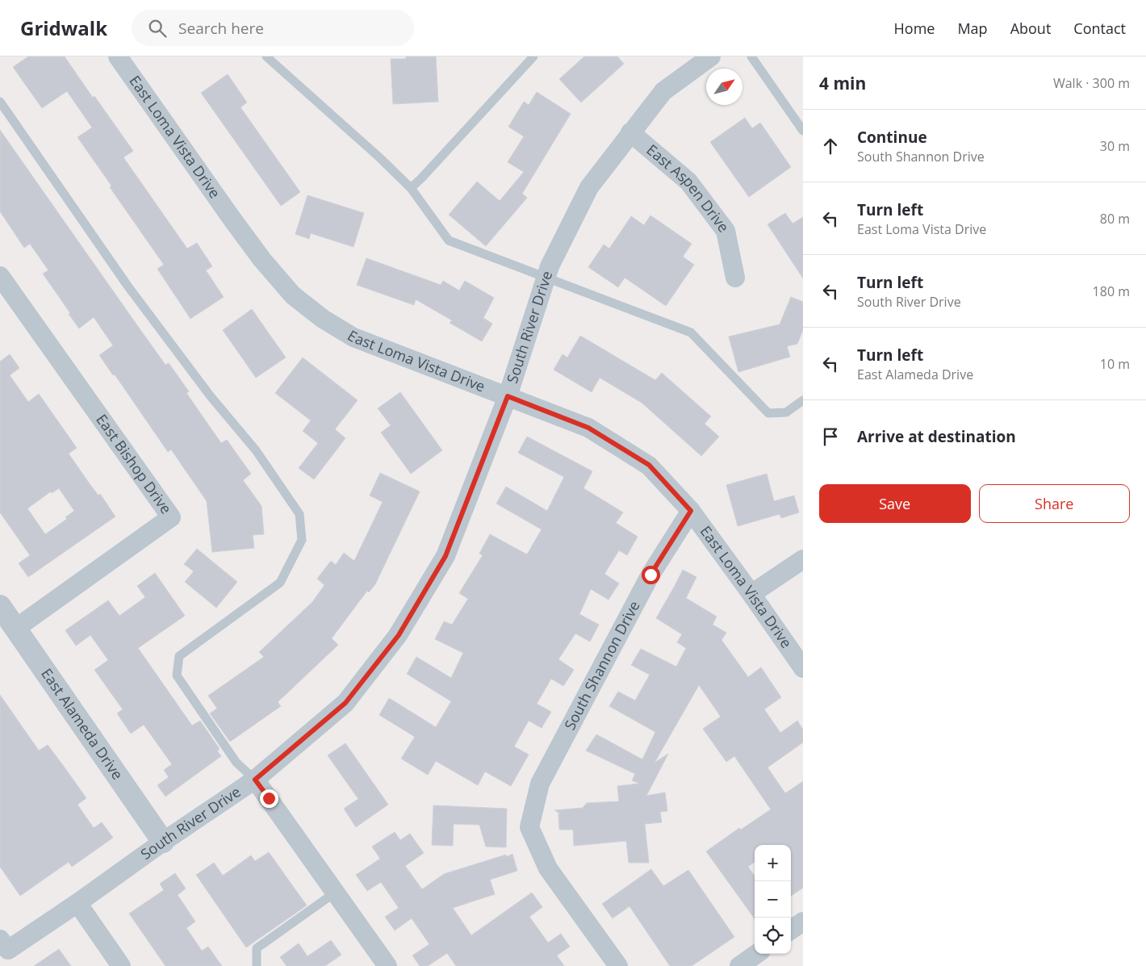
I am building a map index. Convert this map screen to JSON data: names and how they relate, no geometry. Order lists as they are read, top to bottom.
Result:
{
  "streets": {
    "street": [
      "East Loma Vista Drive",
      "East Aspen Drive",
      "South River Drive",
      "East Bishop Drive",
      "South Shannon Drive",
      "East Alameda Drive"
    ]
  },
  "crossings": [
    ["East Loma Vista Drive", "South River Drive"],
    ["East Loma Vista Drive", "South Shannon Drive"],
    ["East Aspen Drive", "South River Drive"],
    ["South River Drive", "East Alameda Drive"],
    ["East Bishop Drive", "East Alameda Drive"]
  ],
  "north": "top right",
  "page": {
    "header": "Gridwalk",
    "search": "Search here",
    "nav": [
      "Home",
      "Map",
      "About",
      "Contact"
    ],
    "heading": ["4 min", "Walk · 300 m"],
    "list": [
      ["Continue", "South Shannon Drive", "30 m"],
      ["Turn left", "East Loma Vista Drive", "80 m"],
      ["Turn left", "South River Drive", "180 m"],
      ["Turn left", "East Alameda Drive", "10 m"],
      "Arrive at destination"
    ],
    "buttons": ["Save", "Share"],
    "map_buttons": ["+", "−"]
  }
}
